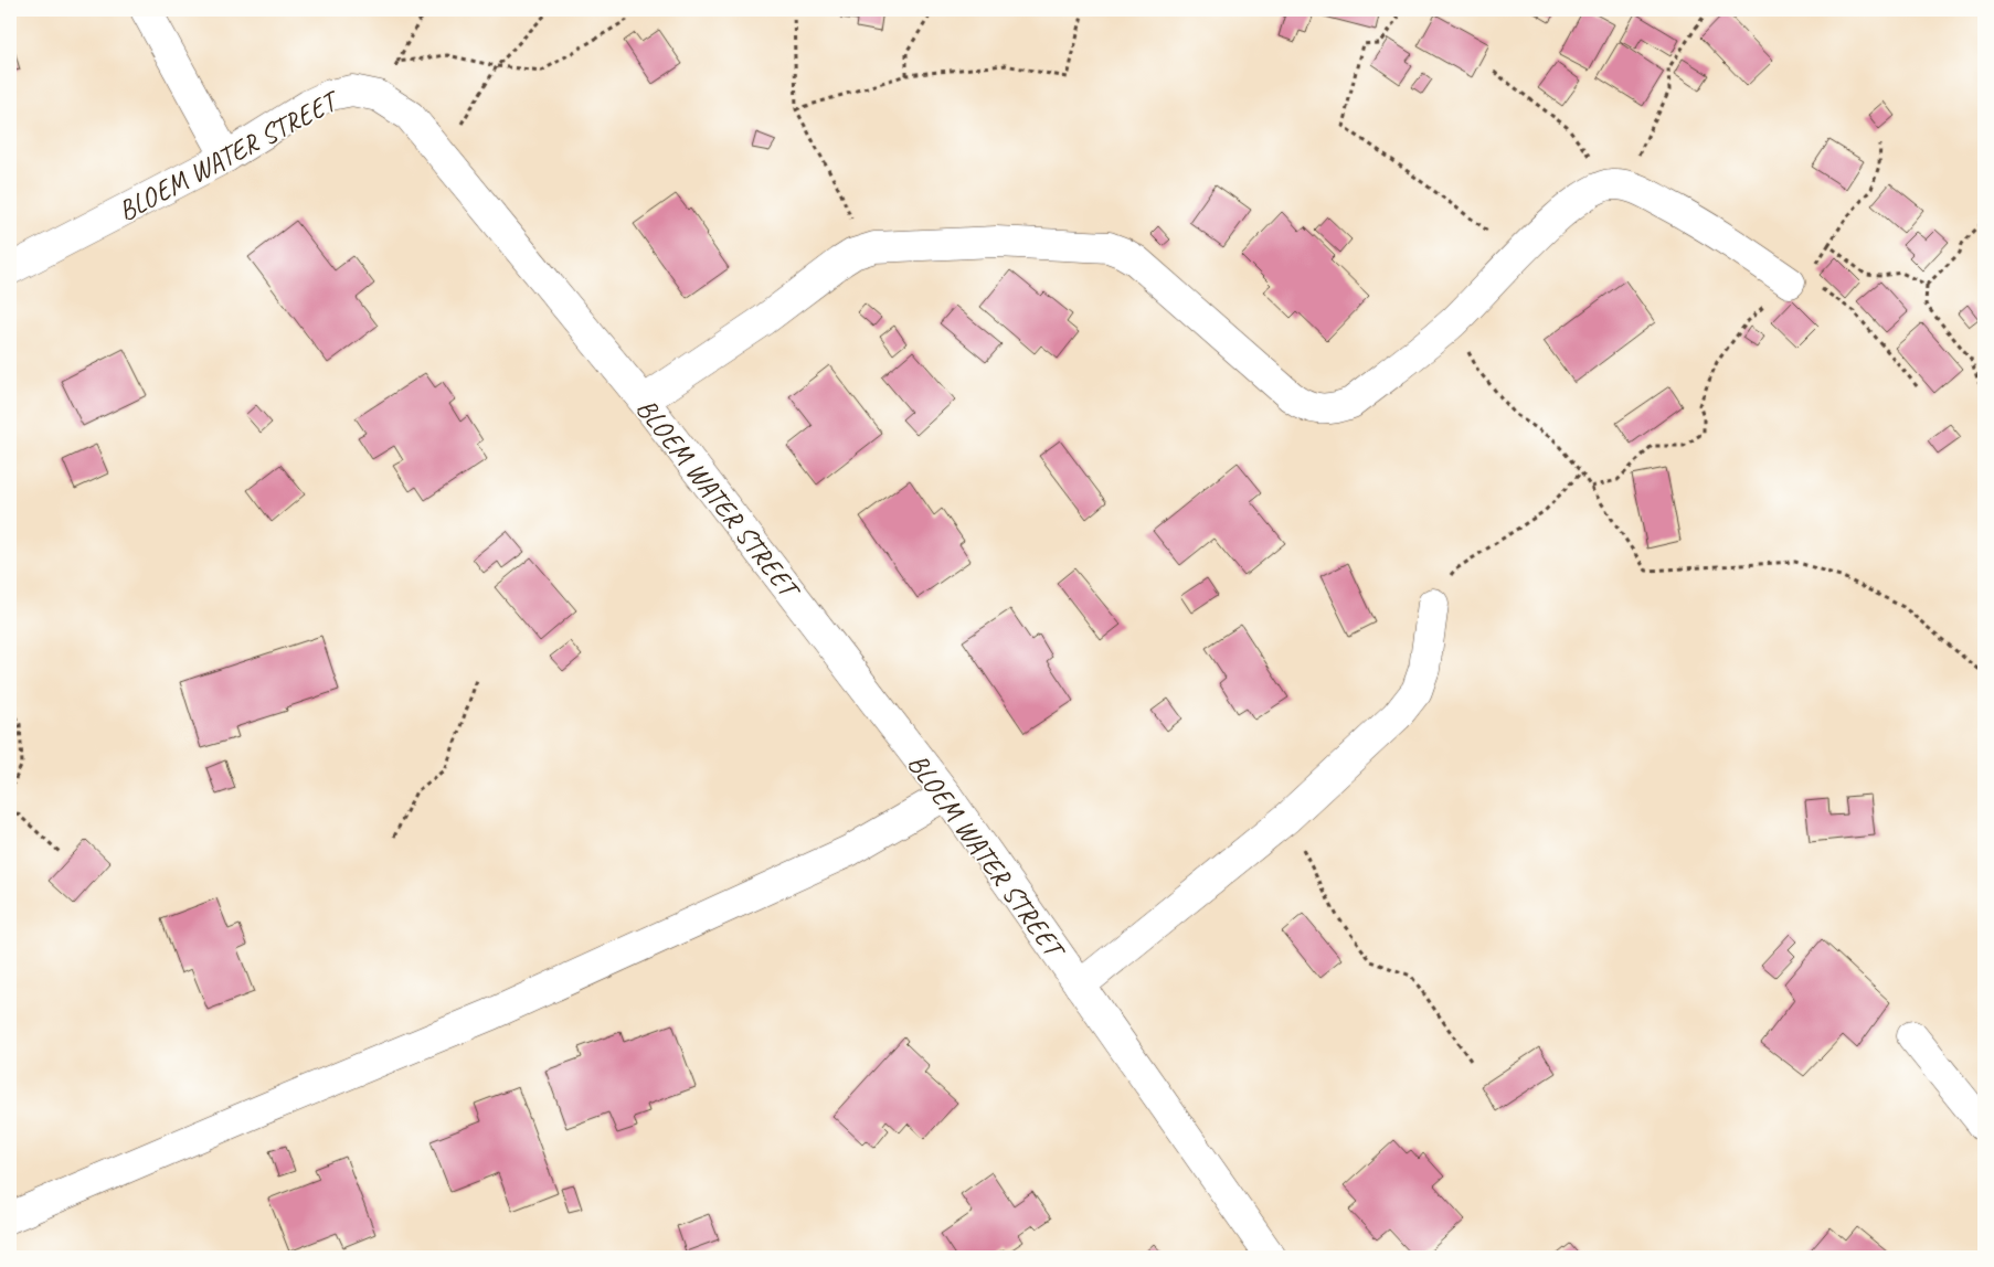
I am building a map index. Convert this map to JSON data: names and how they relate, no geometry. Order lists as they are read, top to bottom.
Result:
{
  "streets": {
    "street": ["BLOEM WATER STREET"]
  }
}
